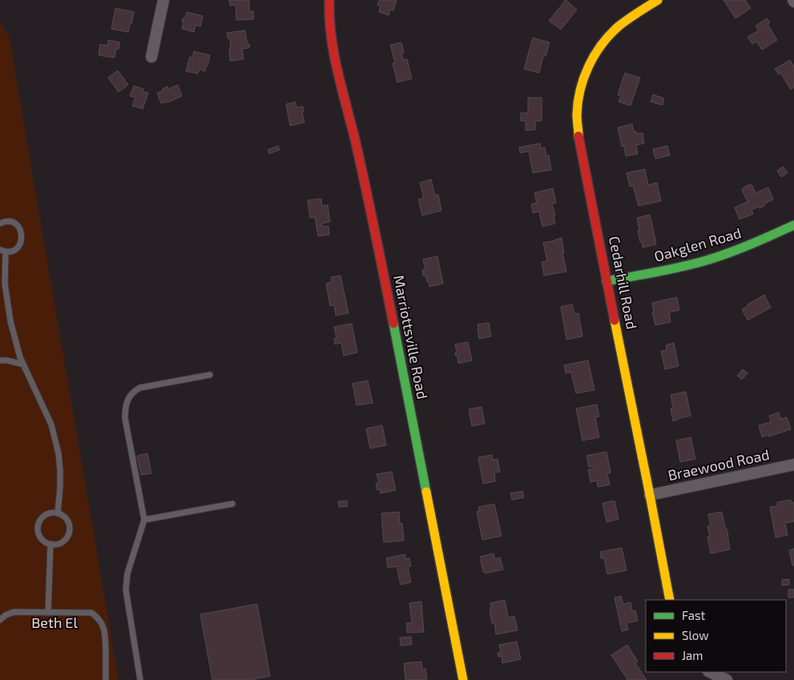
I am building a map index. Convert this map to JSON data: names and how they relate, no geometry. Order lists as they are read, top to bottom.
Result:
{
  "streets": {
    "street": [
      "Oakglen Road",
      "Cedarhill Road",
      "Marriottsville Road",
      "Braewood Road"
    ]
  },
  "crossings": [
    ["Oakglen Road", "Cedarhill Road"],
    ["Cedarhill Road", "Braewood Road"]
  ],
  "parks": ["Beth El"],
  "legend": ["Fast", "Slow", "Jam"]
}
